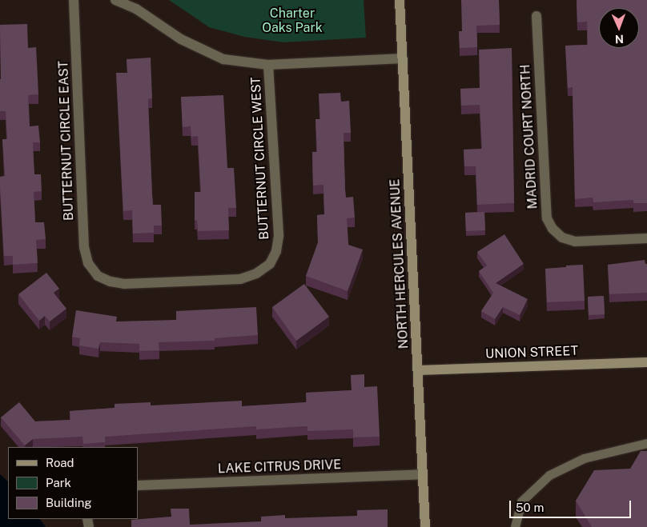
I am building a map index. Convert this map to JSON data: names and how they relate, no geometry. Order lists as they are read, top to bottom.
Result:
{
  "streets": {
    "street": [
      "MADRID COURT NORTH",
      "BUTTERNUT CIRCLE EAST",
      "BUTTERNUT CIRCLE WEST",
      "NORTH HERCULES AVENUE",
      "UNION STREET",
      "LAKE CITRUS DRIVE"
    ]
  },
  "crossings": [
    ["BUTTERNUT CIRCLE EAST", "BUTTERNUT CIRCLE WEST"],
    ["NORTH HERCULES AVENUE", "UNION STREET"],
    ["NORTH HERCULES AVENUE", "LAKE CITRUS DRIVE"]
  ],
  "parks": ["Charter Oaks Park"],
  "legend": ["Road", "Park", "Building"],
  "scale_bar": "50 m",
  "north": "bottom"
}
